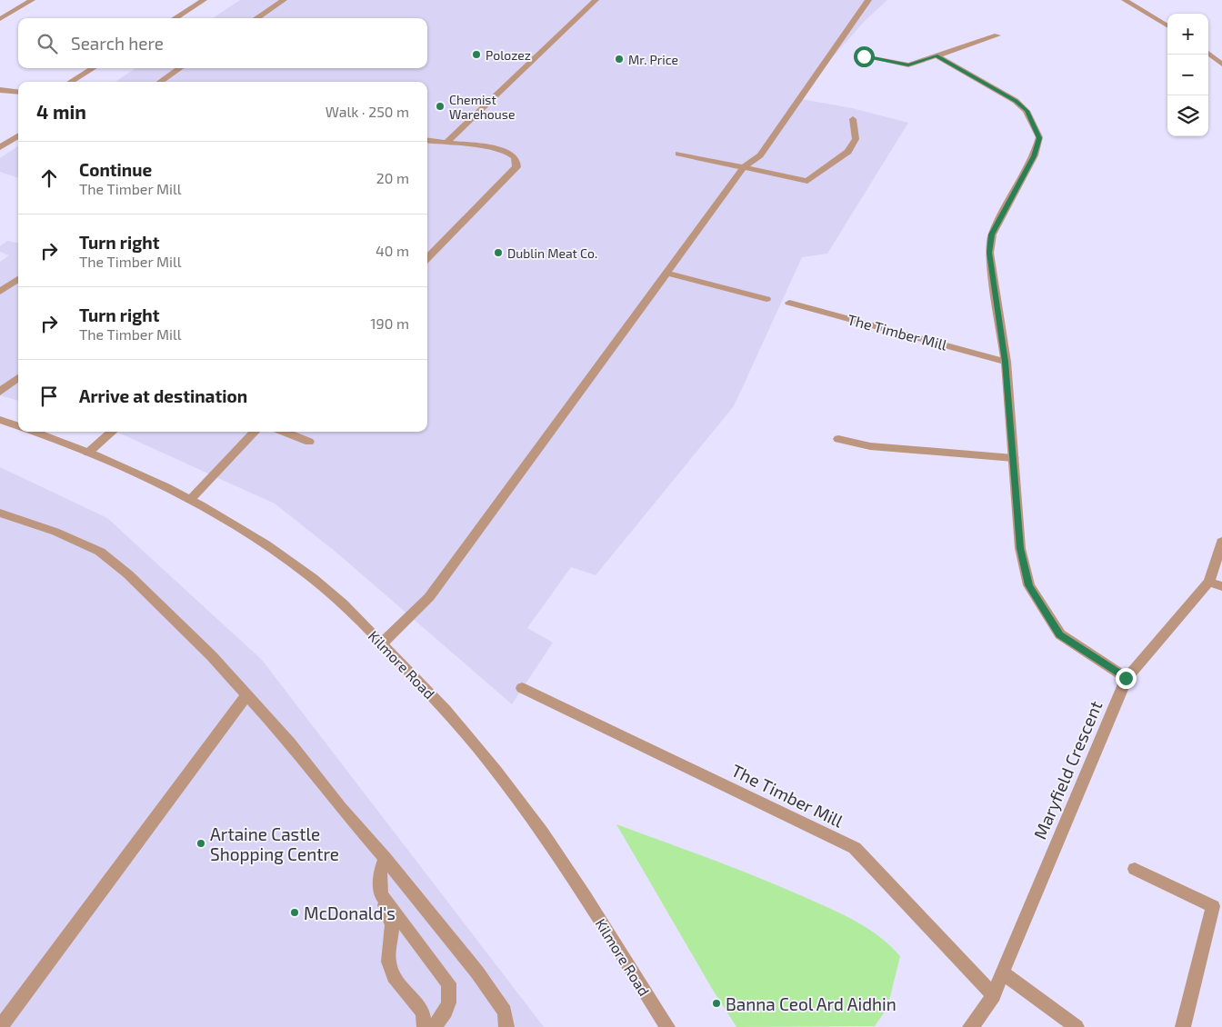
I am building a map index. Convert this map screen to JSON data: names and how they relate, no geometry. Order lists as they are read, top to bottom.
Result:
{
  "streets": {
    "street": ["The Timber Mill", "Kilmore Road", "Maryfield Crescent"]
  },
  "crossings": [
    ["The Timber Mill", "Maryfield Crescent"]
  ],
  "places": [
    "Polozez",
    "Mr. Price",
    "Chemist Warehouse",
    "Dublin Meat Co.",
    "Artaine Castle Shopping Centre",
    "McDonald's",
    "Banna Ceol Ard Aidhin"
  ],
  "page": {
    "map_buttons": ["+", "−"],
    "search": "Search here",
    "heading": ["4 min", "Walk · 250 m"],
    "list": [
      ["Continue", "The Timber Mill", "20 m"],
      ["Turn right", "The Timber Mill", "40 m"],
      ["Turn right", "The Timber Mill", "190 m"],
      "Arrive at destination"
    ]
  }
}
